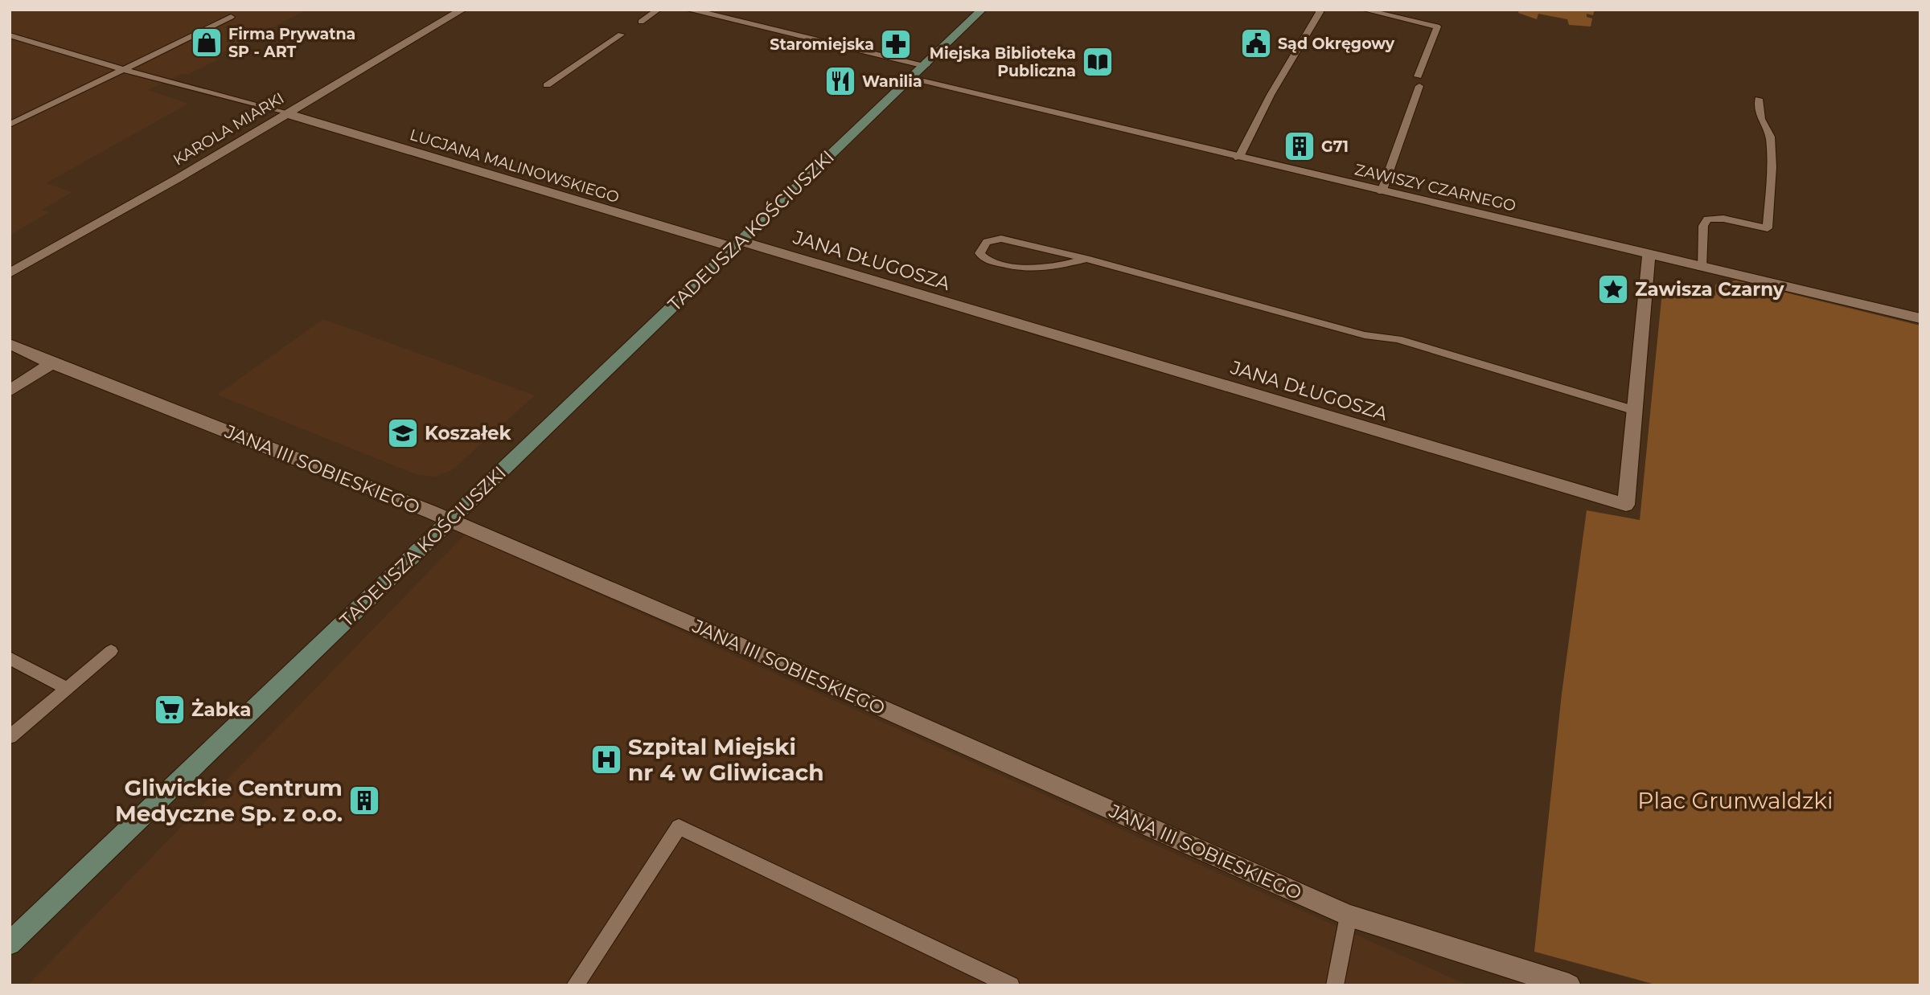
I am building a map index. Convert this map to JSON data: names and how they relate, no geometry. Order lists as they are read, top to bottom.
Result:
{
  "streets": {
    "street": [
      "KAROLA MIARKI",
      "LUCJANA MALINOWSKIEGO",
      "ZAWISZY CZARNEGO",
      "TADEUSZA KOŚCIUSZKI",
      "JANA DŁUGOSZA",
      "JANA III SOBIESKIEGO"
    ]
  },
  "crossings": [
    ["KAROLA MIARKI", "LUCJANA MALINOWSKIEGO"],
    ["LUCJANA MALINOWSKIEGO", "TADEUSZA KOŚCIUSZKI"],
    ["LUCJANA MALINOWSKIEGO", "JANA DŁUGOSZA"],
    ["ZAWISZY CZARNEGO", "TADEUSZA KOŚCIUSZKI"],
    ["ZAWISZY CZARNEGO", "JANA DŁUGOSZA"],
    ["TADEUSZA KOŚCIUSZKI", "JANA DŁUGOSZA"],
    ["TADEUSZA KOŚCIUSZKI", "JANA III SOBIESKIEGO"]
  ],
  "parks": ["Plac Grunwaldzki"],
  "places": {
    "shop": ["Firma Prywatna SP - ART"],
    "public building": ["Sąd Okręgowy"],
    "pharmacy": ["Staromiejska"],
    "library": ["Miejska Biblioteka Publiczna"],
    "restaurant": ["Wanilia"],
    "building": ["G71", "Gliwickie Centrum Medyczne Sp. z o.o."],
    "place": ["Zawisza Czarny"],
    "school or university": ["Koszałek"],
    "supermarket": ["Żabka"],
    "hospital": ["Szpital Miejski nr 4 w Gliwicach"]
  }
}
